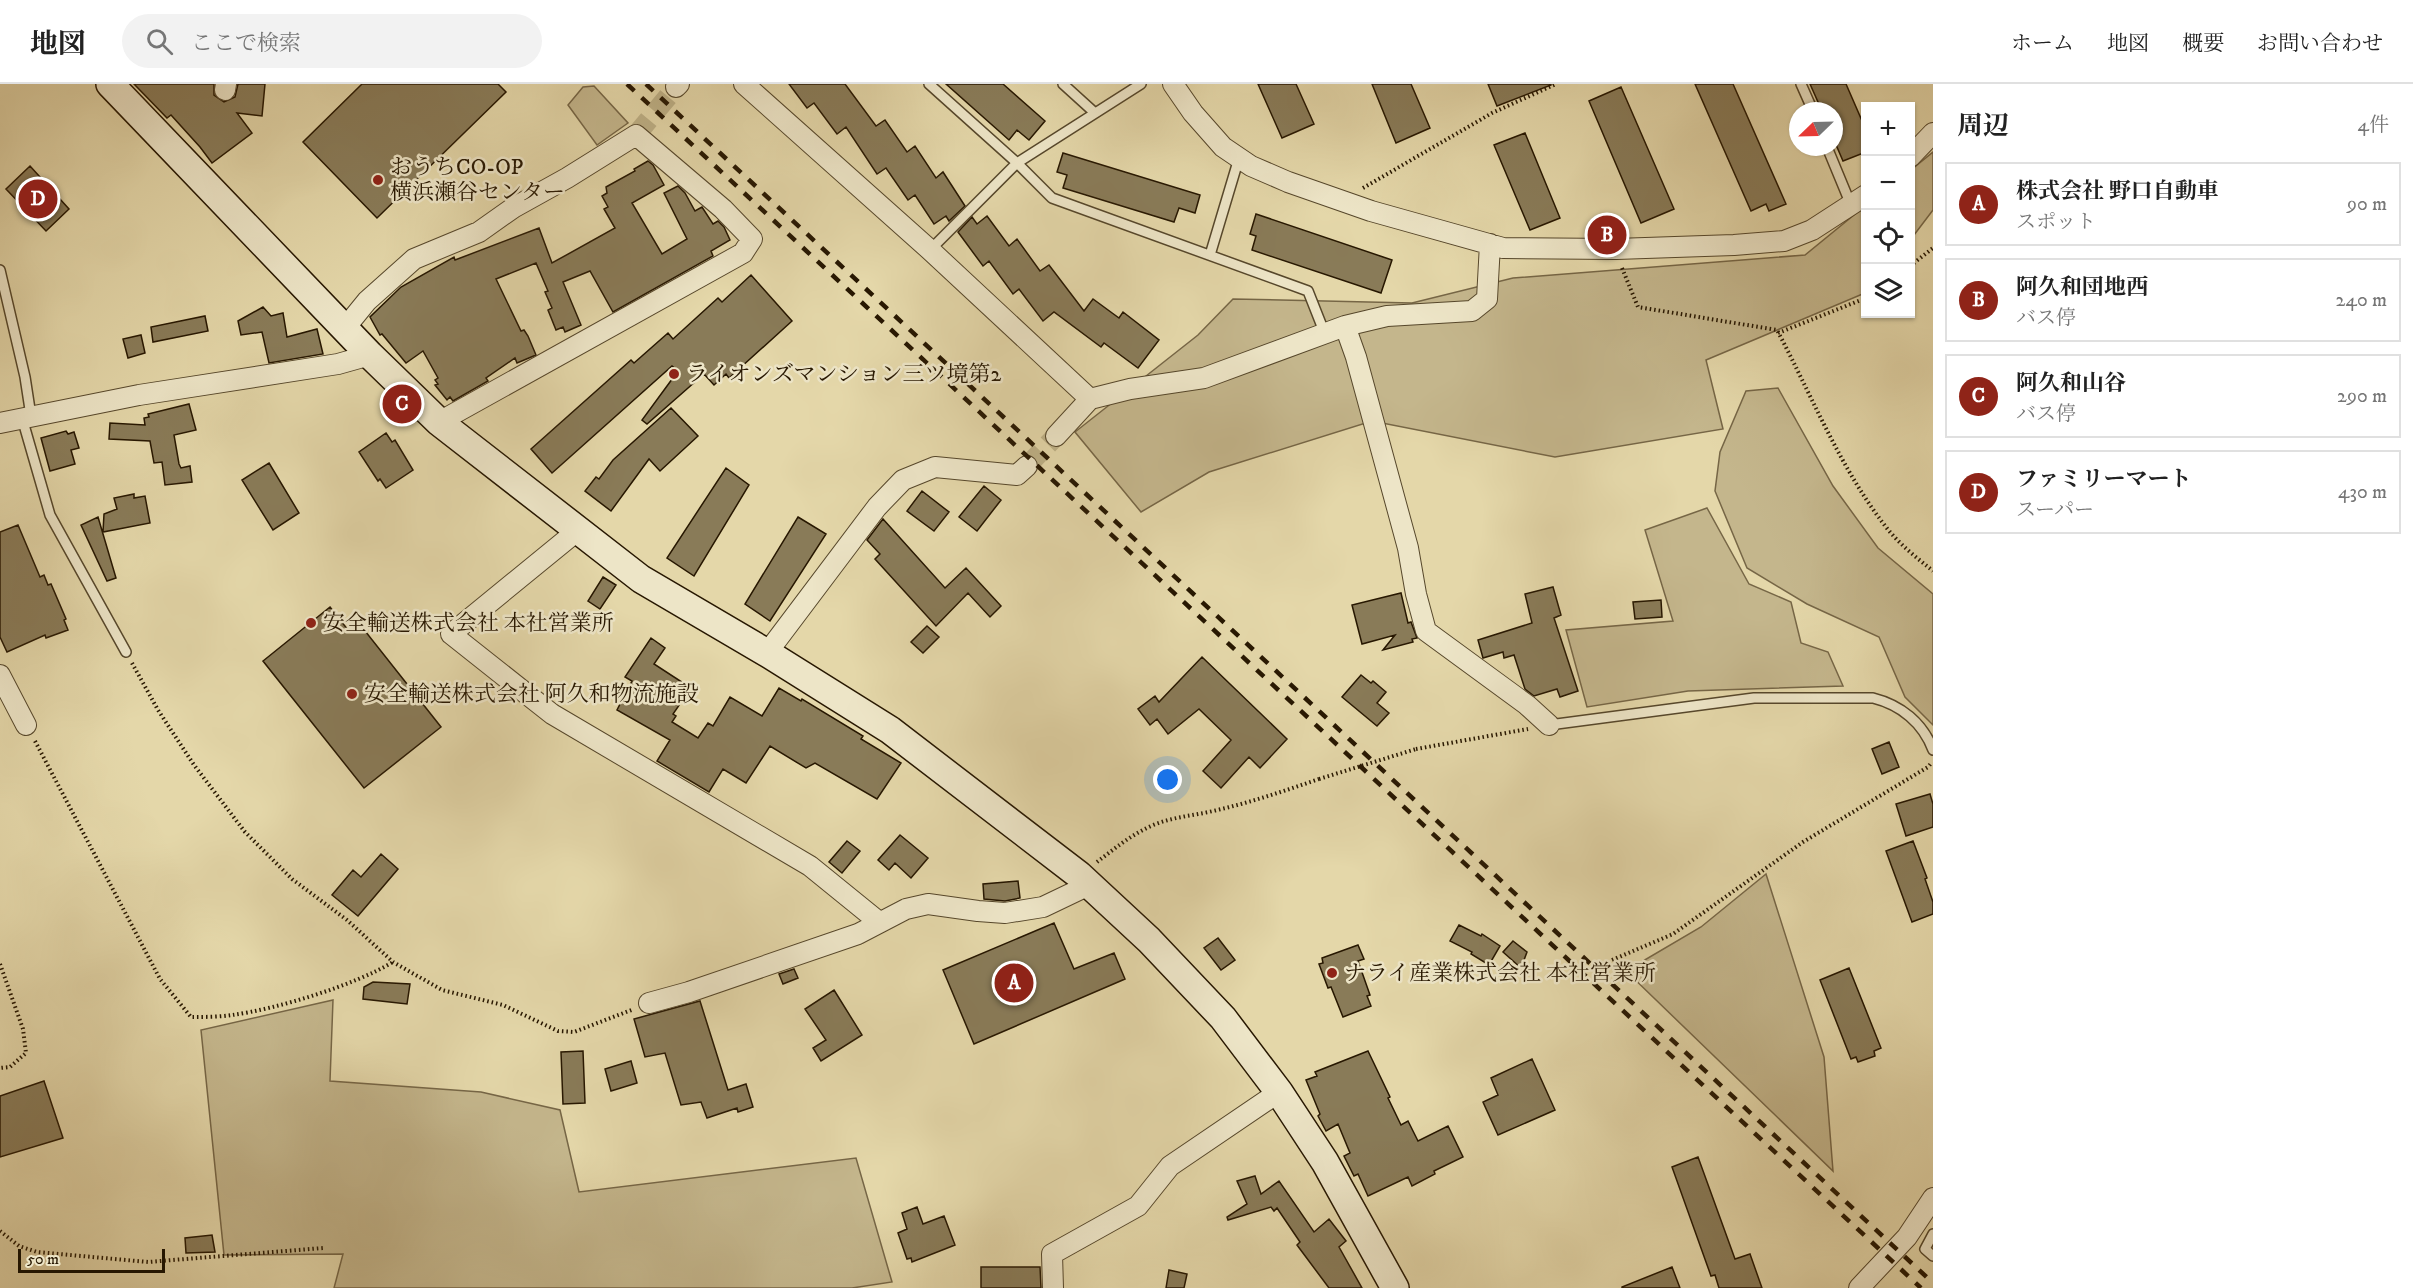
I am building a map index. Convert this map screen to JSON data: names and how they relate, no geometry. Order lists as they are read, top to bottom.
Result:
{
  "places": [
    "おうちCO-OP 横浜瀬谷センター",
    "ライオンズマンション三ツ境第2",
    "安全輸送株式会社 本社営業所",
    "安全輸送株式会社 阿久和物流施設",
    "ナライ産業株式会社 本社営業所"
  ],
  "scale_bar": "50 m",
  "north": "bottom left",
  "page": {
    "header": "地図",
    "search": "ここで検索",
    "nav": [
      "ホーム",
      "地図",
      "概要",
      "お問い合わせ"
    ],
    "heading": ["周辺", "4件"],
    "map_buttons": ["+", "−"],
    "list": [
      {
        "mark": "A",
        "name": "株式会社 野口自動車",
        "note": "スポット",
        "value": "90 m"
      },
      {
        "mark": "B",
        "name": "阿久和団地西",
        "note": "バス停",
        "value": "240 m"
      },
      {
        "mark": "C",
        "name": "阿久和山谷",
        "note": "バス停",
        "value": "290 m"
      },
      {
        "mark": "D",
        "name": "ファミリーマート",
        "note": "スーパー",
        "value": "430 m"
      }
    ],
    "pins": [
      "D",
      "B",
      "C",
      "A"
    ],
    "scale": "50 m"
  }
}
